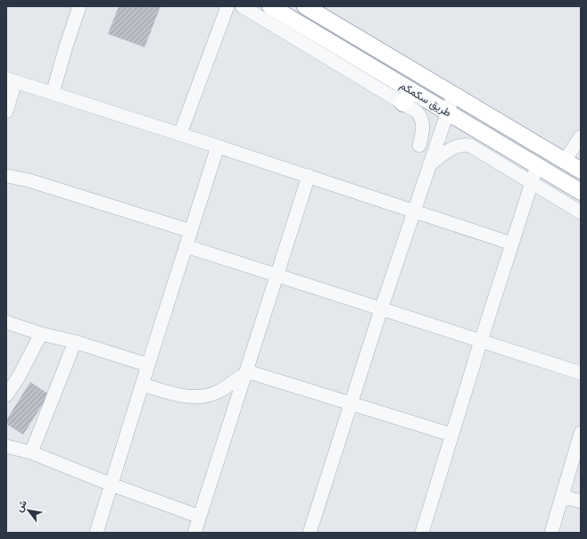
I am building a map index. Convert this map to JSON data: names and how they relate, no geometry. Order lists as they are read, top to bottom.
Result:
{
  "streets": {
    "main road": ["طريق سكمكم"]
  },
  "north": "top left"
}
